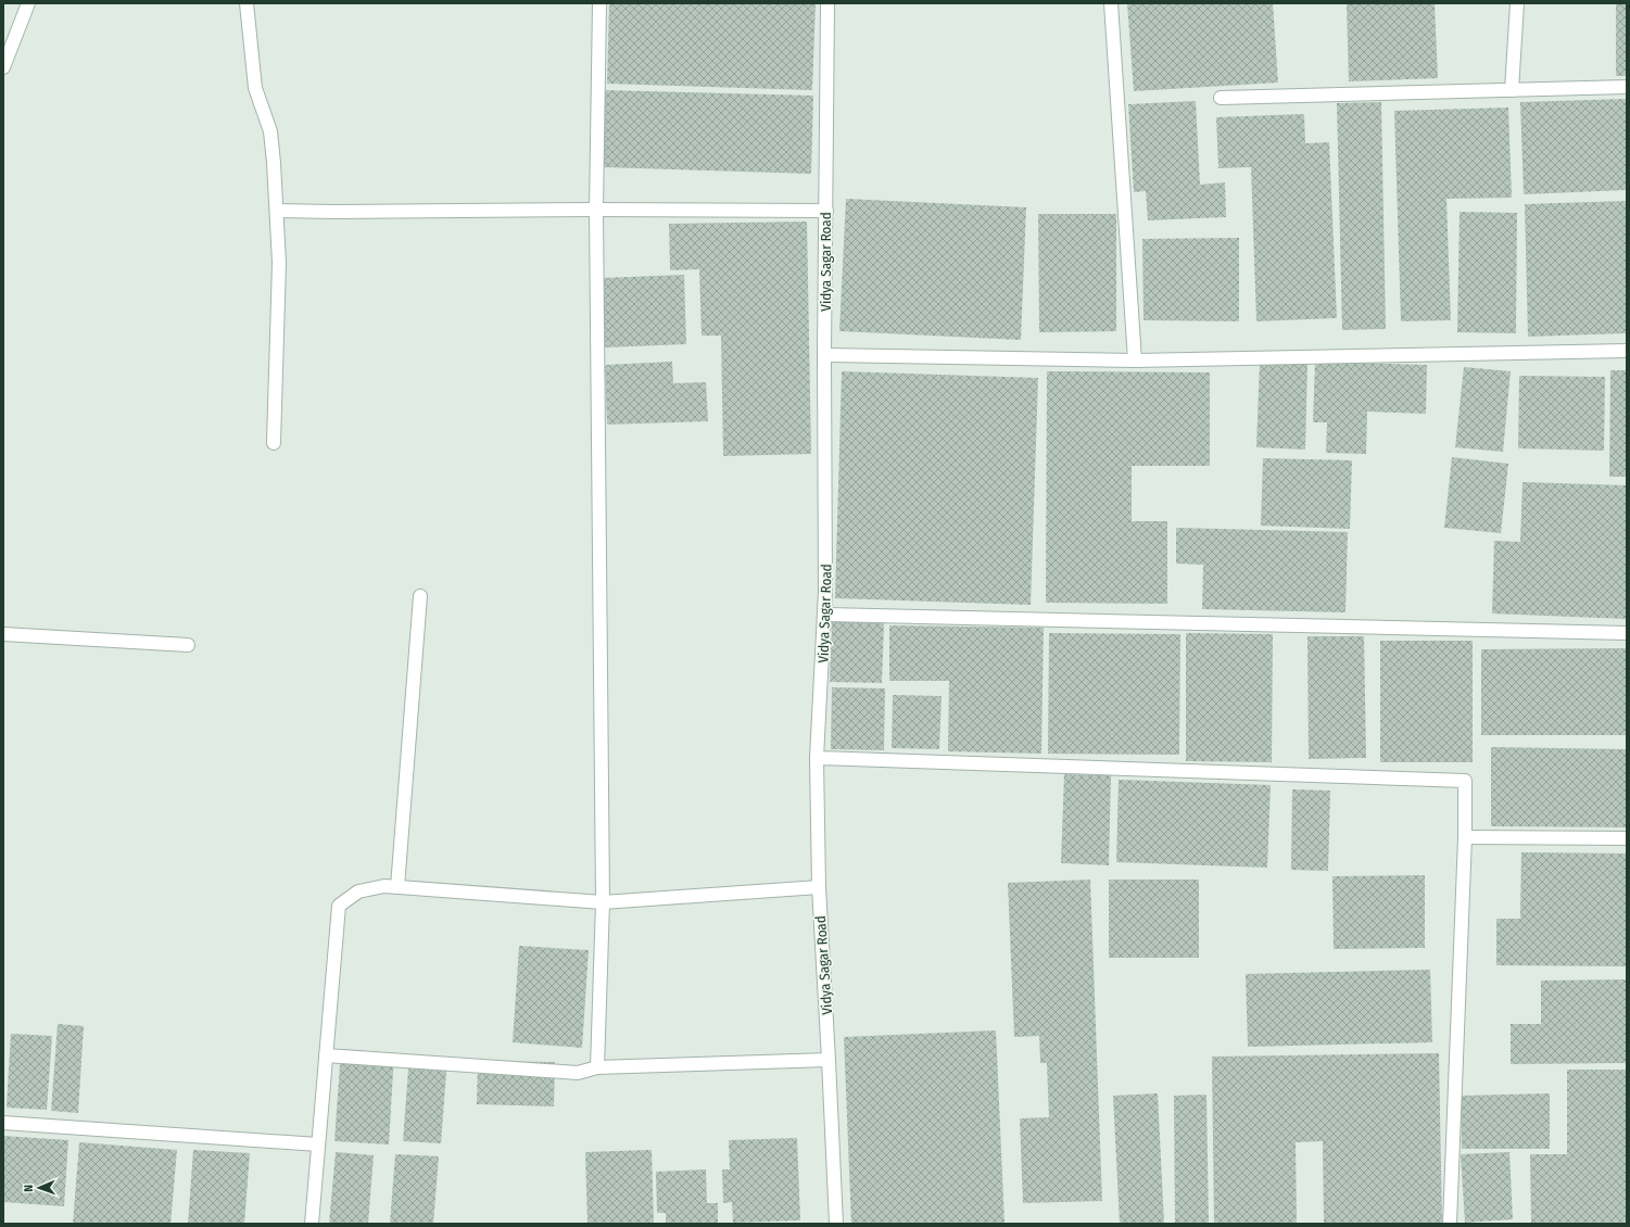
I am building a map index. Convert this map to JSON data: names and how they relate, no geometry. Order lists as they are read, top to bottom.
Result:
{
  "streets": {
    "street": ["Vidya Sagar Road"]
  },
  "north": "left"
}
